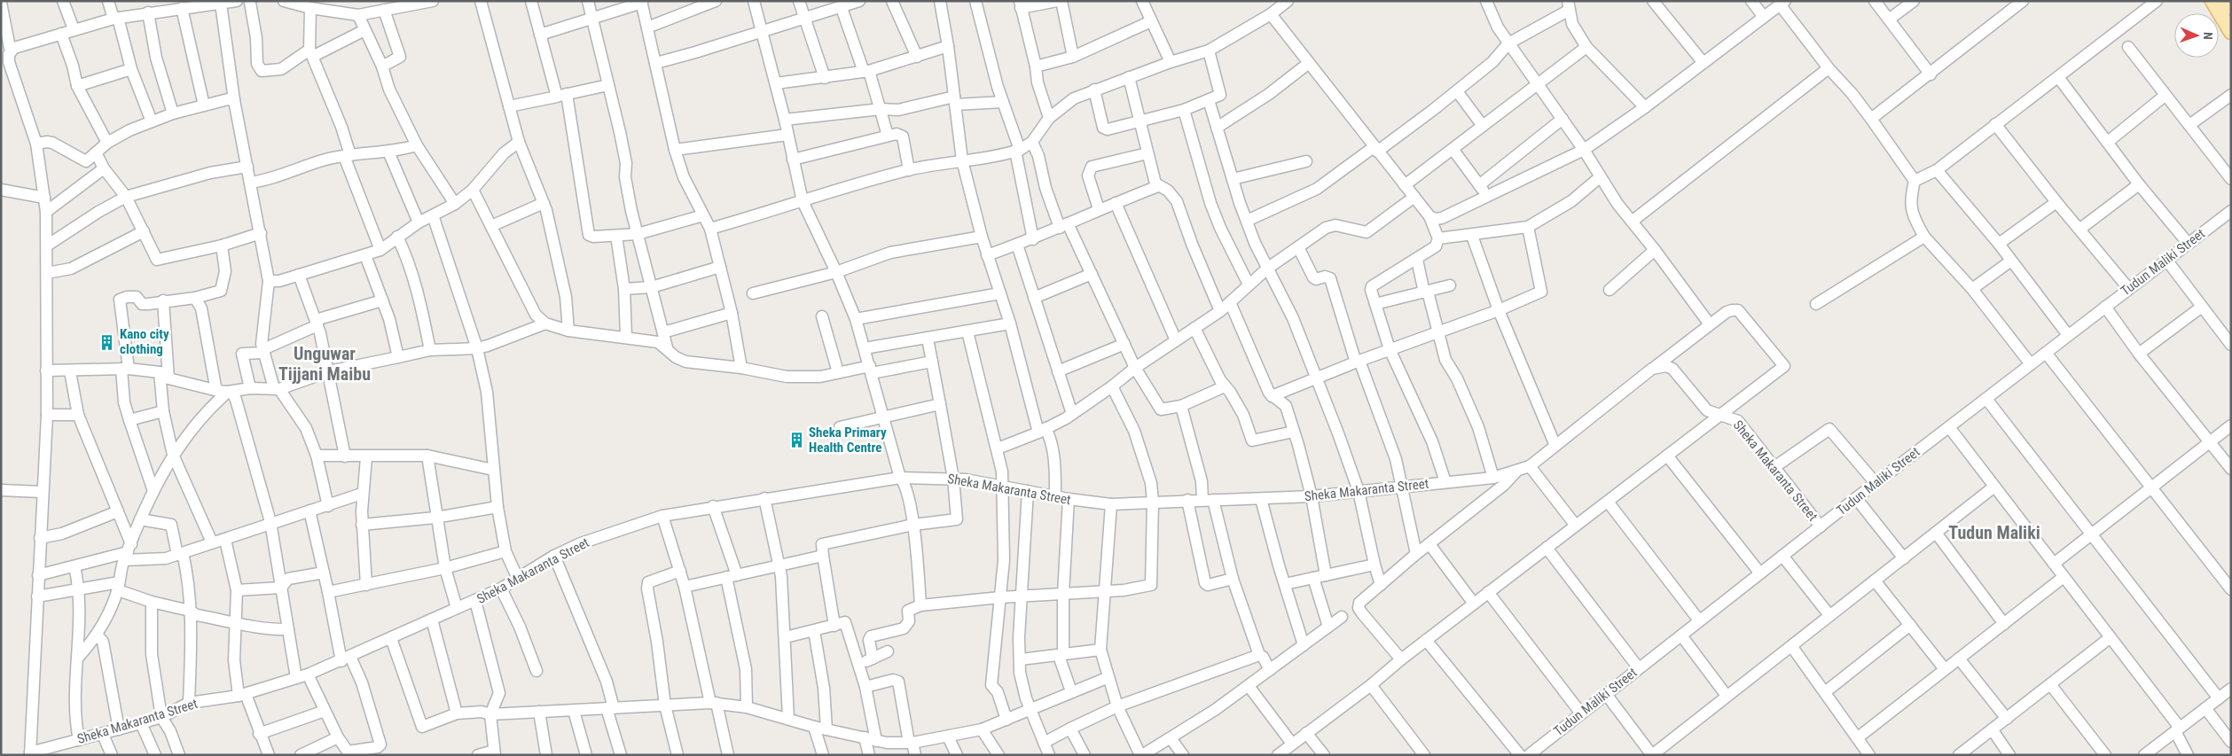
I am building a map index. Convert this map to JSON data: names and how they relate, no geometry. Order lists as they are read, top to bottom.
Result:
{
  "streets": {
    "street": ["Tudun Maliki Street", "Sheka Makaranta Street"]
  },
  "crossings": [
    ["Tudun Maliki Street", "Sheka Makaranta Street"]
  ],
  "districts": ["Unguwar Tijjani Maibu", "Tudun Maliki"],
  "places": {
    "building": ["Kano city clothing", "Sheka Primary Health Centre"]
  },
  "north": "right"
}
